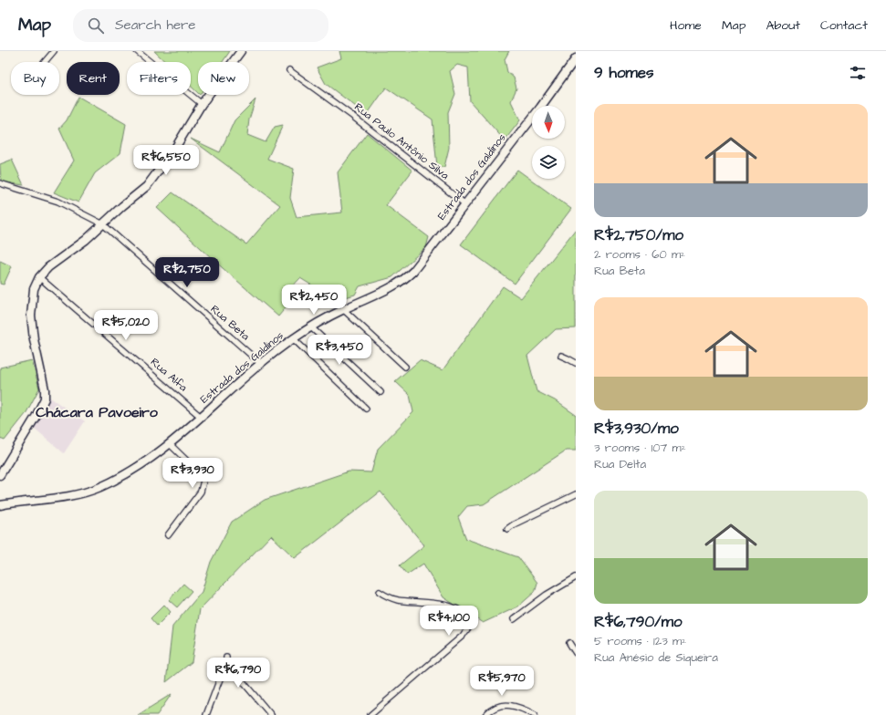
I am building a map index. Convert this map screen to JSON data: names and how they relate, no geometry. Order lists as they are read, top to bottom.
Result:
{
  "streets": {
    "street": [
      "Rua Paulo Antônio Silva",
      "Estrada dos Galdinos",
      "Rua Beta",
      "Rua Alfa"
    ]
  },
  "crossings": [
    ["Rua Paulo Antônio Silva", "Estrada dos Galdinos"],
    ["Estrada dos Galdinos", "Rua Beta"],
    ["Estrada dos Galdinos", "Rua Alfa"]
  ],
  "districts": ["Chácara Pavoeiro"],
  "north": "bottom",
  "page": {
    "header": "Map",
    "search": "Search here",
    "nav": [
      "Home",
      "Map",
      "About",
      "Contact"
    ],
    "heading": "9 homes",
    "chip": [
      "Buy",
      "Rent",
      "Filters",
      "New"
    ],
    "list": [
      {
        "name": "R$2,750/mo",
        "note": "2 rooms · 60 m² · Rua Beta"
      },
      {
        "name": "R$3,930/mo",
        "note": "3 rooms · 107 m² · Rua Delta"
      },
      {
        "name": "R$6,790/mo",
        "note": "5 rooms · 123 m² · Rua Anésio de Siqueira"
      }
    ],
    "price": [
      "R$6,550",
      "R$2,750",
      "R$2,450",
      "R$5,020",
      "R$3,450",
      "R$3,930",
      "R$4,100",
      "R$6,790",
      "R$5,970"
    ]
  }
}
